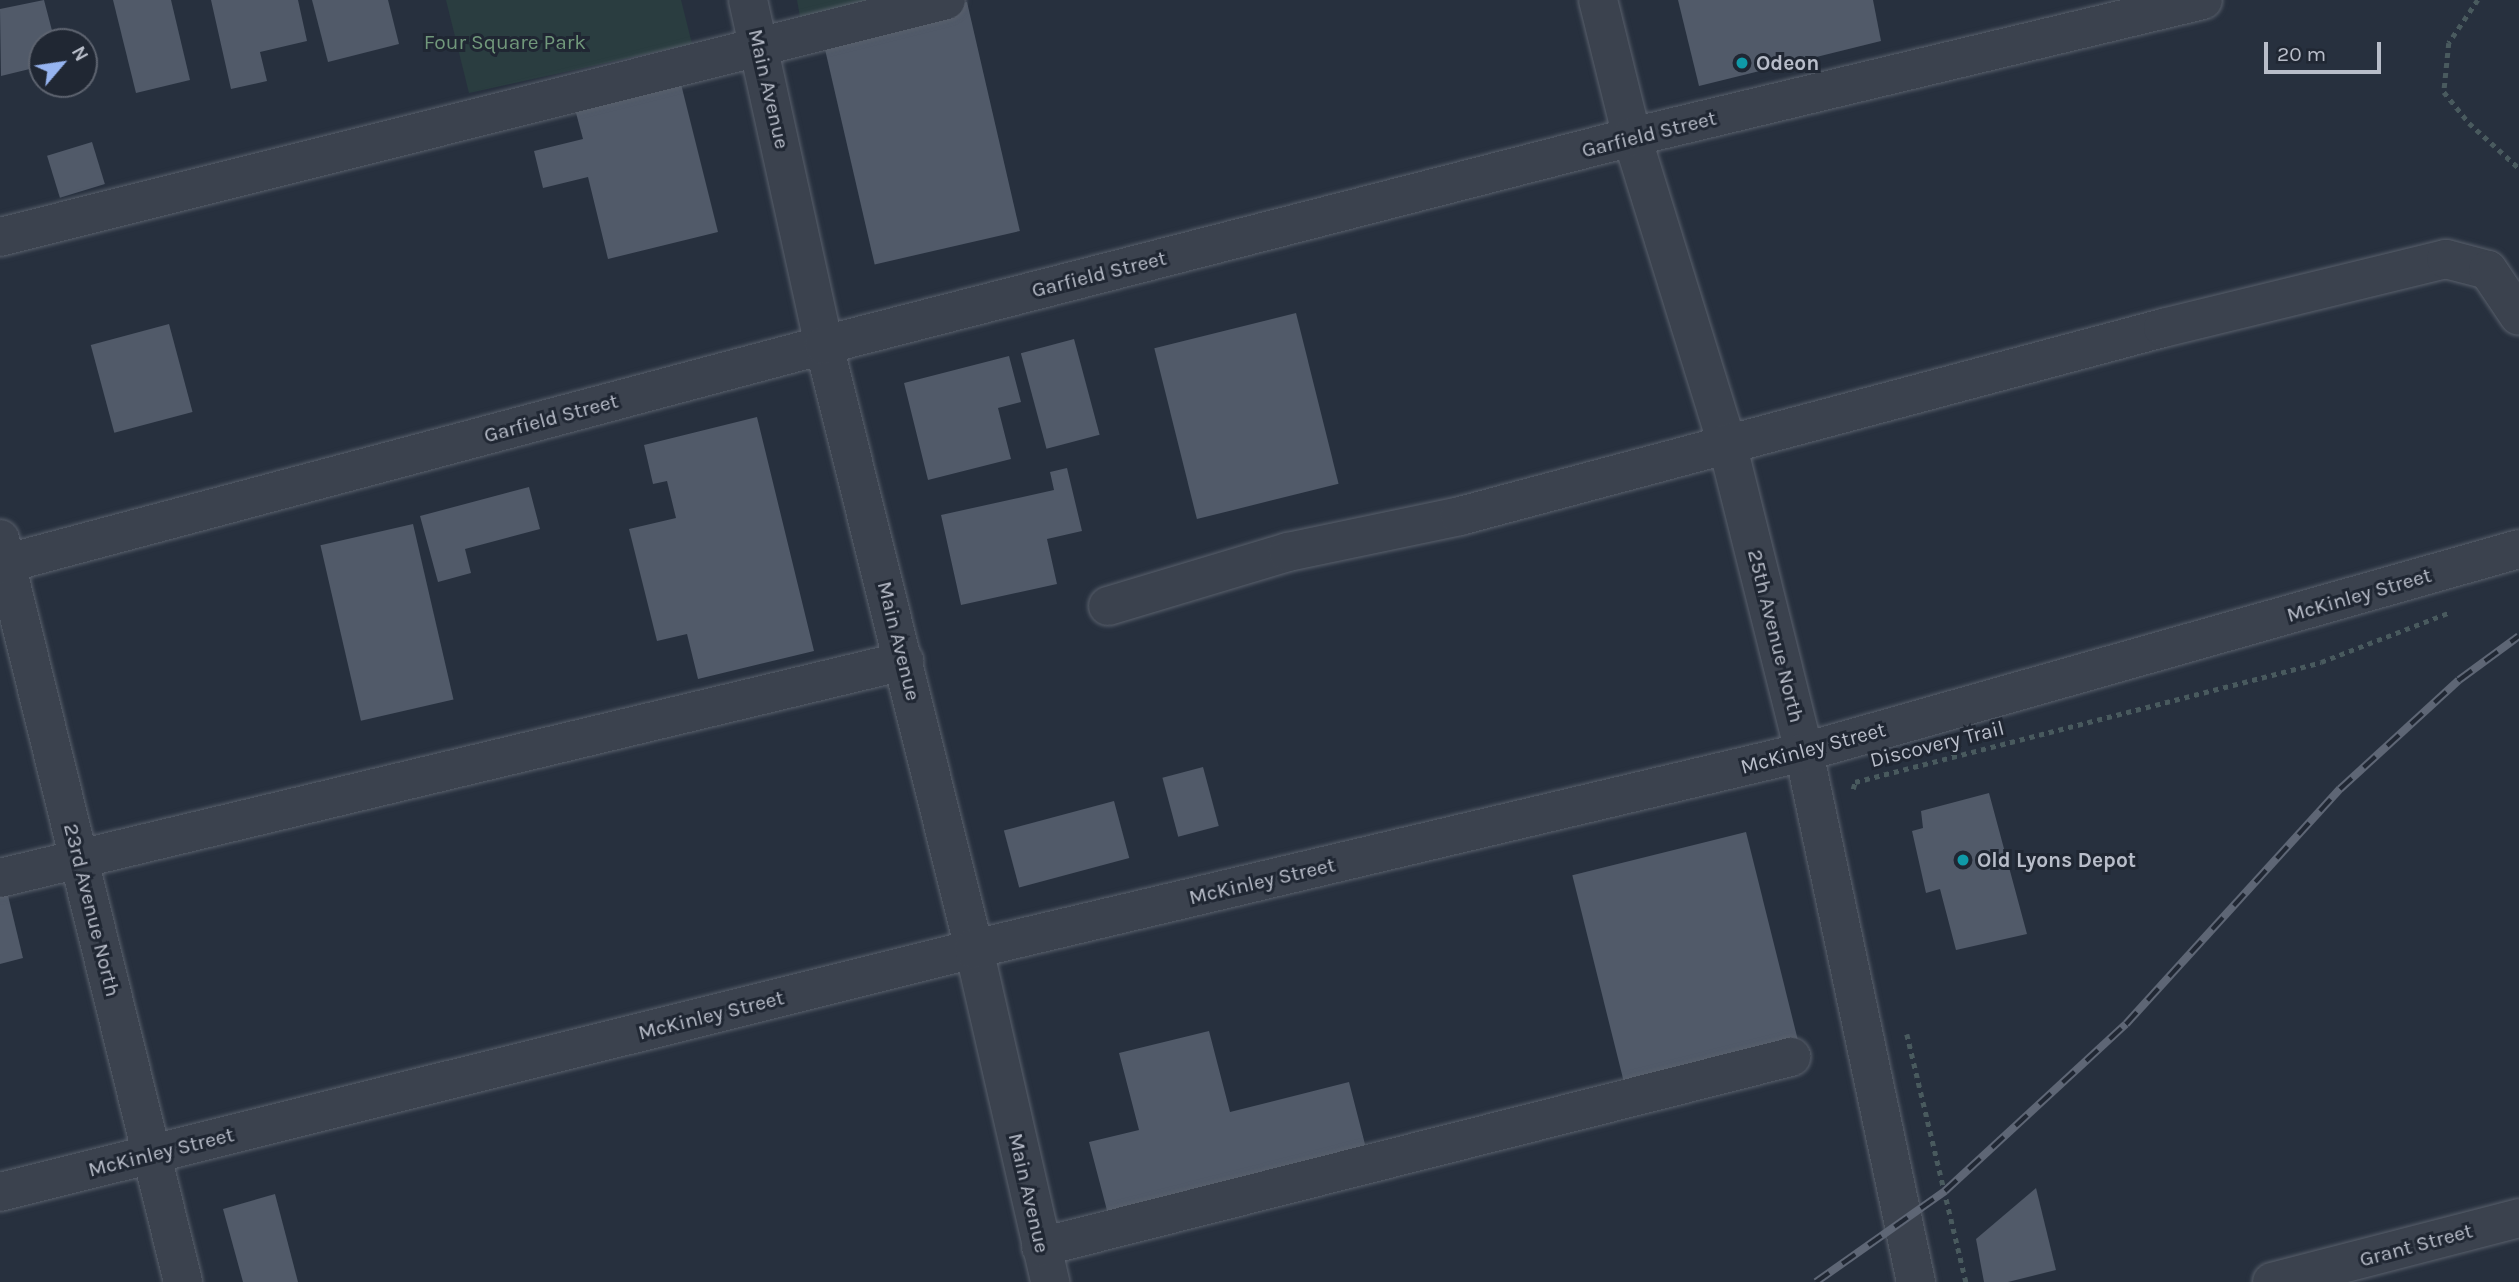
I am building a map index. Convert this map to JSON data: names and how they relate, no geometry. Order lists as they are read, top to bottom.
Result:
{
  "streets": {
    "street": [
      "Main Avenue",
      "Garfield Street",
      "McKinley Street",
      "25th Avenue North",
      "23rd Avenue North",
      "Grant Street"
    ],
    "path": ["Discovery Trail"]
  },
  "crossings": [
    ["Main Avenue", "Garfield Street"],
    ["Main Avenue", "McKinley Street"],
    ["Garfield Street", "25th Avenue North"],
    ["Garfield Street", "23rd Avenue North"],
    ["McKinley Street", "25th Avenue North"],
    ["McKinley Street", "23rd Avenue North"]
  ],
  "parks": ["Four Square Park"],
  "places": ["Odeon", "Old Lyons Depot"],
  "scale_bar": "20 m",
  "north": "top right"
}
